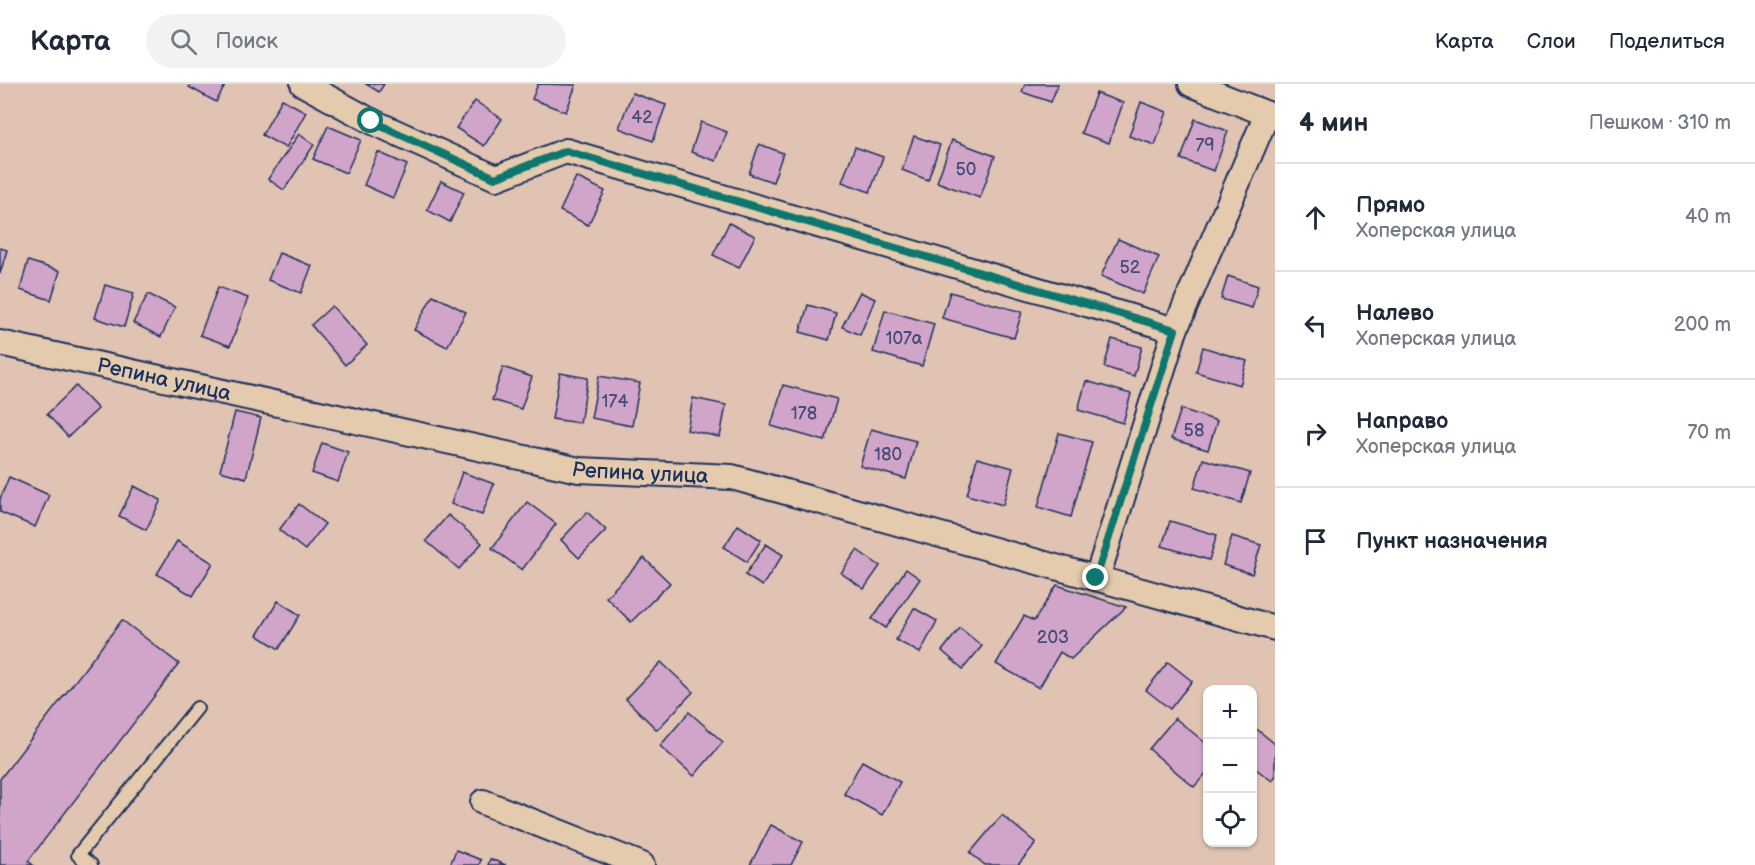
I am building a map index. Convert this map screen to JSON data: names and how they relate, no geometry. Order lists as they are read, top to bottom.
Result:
{
  "streets": {
    "street": ["Репина улица"]
  },
  "house_numbers": [
    "42",
    "79",
    "50",
    "52",
    "107а",
    "174",
    "178",
    "58",
    "180",
    "203"
  ],
  "page": {
    "header": "Карта",
    "search": "Поиск",
    "nav": ["Карта", "Слои", "Поделиться"],
    "heading": ["4 мин", "Пешком · 310 m"],
    "list": [
      ["Прямо", "Хоперская улица", "40 m"],
      ["Налево", "Хоперская улица", "200 m"],
      ["Направо", "Хоперская улица", "70 m"],
      "Пункт назначения"
    ],
    "map_buttons": ["+", "−"]
  }
}
